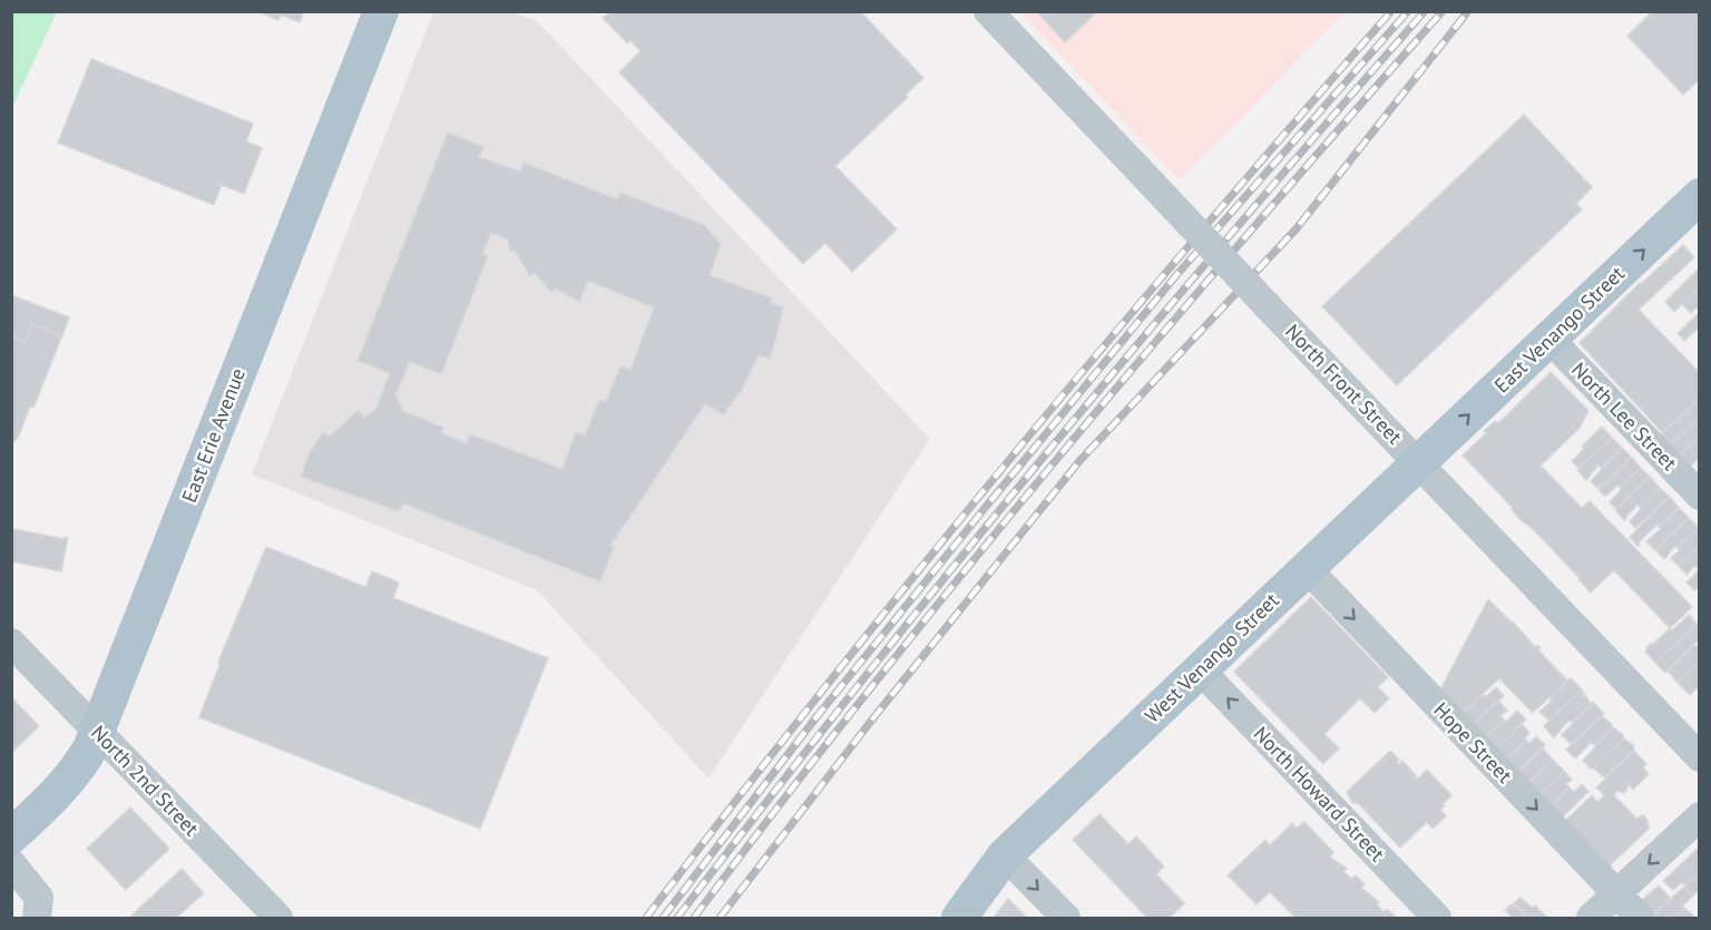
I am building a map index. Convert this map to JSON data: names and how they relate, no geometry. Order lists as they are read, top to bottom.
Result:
{
  "streets": {
    "main road": ["East Venango Street", "East Erie Avenue", "West Venango Street"],
    "street": [
      "North Front Street",
      "North Lee Street",
      "Hope Street",
      "North 2nd Street",
      "North Howard Street"
    ]
  },
  "crossings": [
    ["East Venango Street", "North Front Street"],
    ["East Venango Street", "North Lee Street"],
    ["East Venango Street", "West Venango Street"],
    ["North Front Street", "West Venango Street"],
    ["East Erie Avenue", "North 2nd Street"],
    ["West Venango Street", "Hope Street"],
    ["West Venango Street", "North Howard Street"]
  ],
  "one_way": ["East Venango Street", "Hope Street", "North Howard Street"]
}
